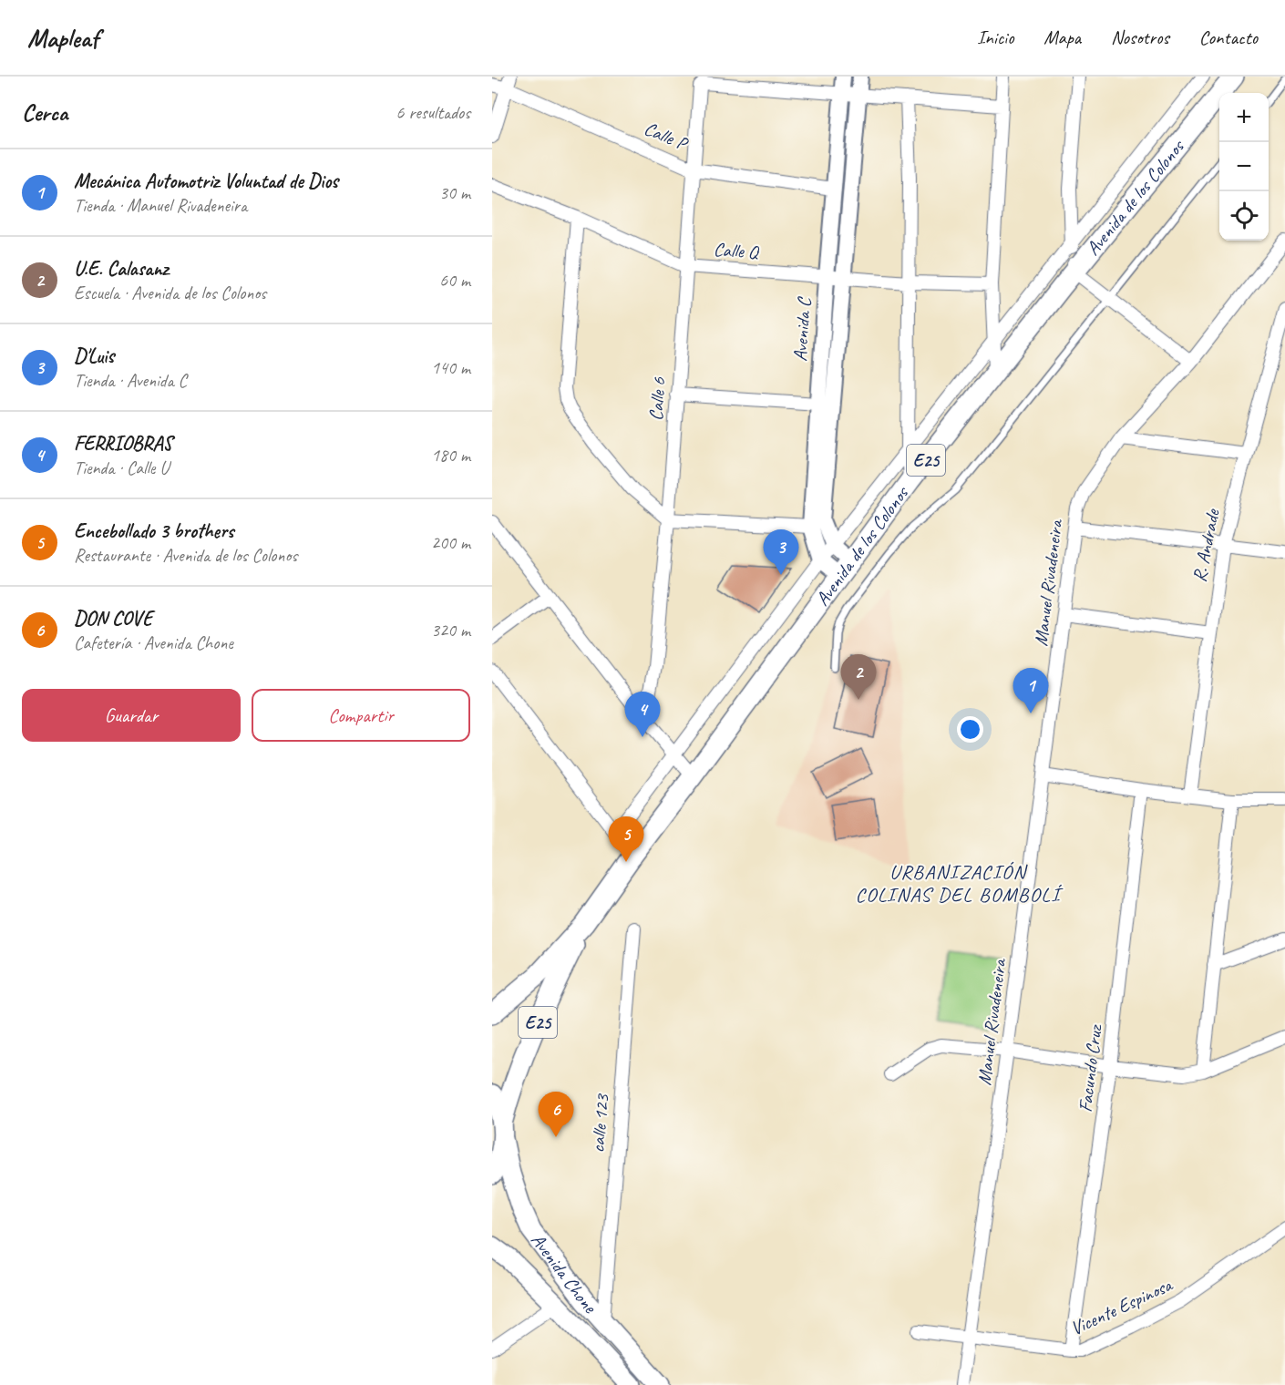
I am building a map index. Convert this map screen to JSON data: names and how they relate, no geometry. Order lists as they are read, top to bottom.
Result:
{
  "streets": {
    "main road": ["Avenida de los Colonos", "E25", "Avenida Chone"],
    "street": [
      "Calle P",
      "Calle Q",
      "Avenida C",
      "Calle 6",
      "R. Andrade",
      "Manuel Rivadeneira",
      "Facundo Cruz",
      "calle 123",
      "Vicente Espinosa"
    ]
  },
  "crossings": [
    ["Calle P", "Avenida C"],
    ["Calle P", "Calle 6"],
    ["Avenida de los Colonos", "Avenida C"],
    ["Avenida de los Colonos", "E25"],
    ["Avenida de los Colonos", "Avenida Chone"],
    ["Calle Q", "Avenida C"],
    ["Calle Q", "Calle 6"],
    ["Avenida C", "Calle 6"],
    ["E25", "Avenida Chone"],
    ["Manuel Rivadeneira", "Vicente Espinosa"],
    ["Facundo Cruz", "Vicente Espinosa"],
    ["calle 123", "Avenida Chone"]
  ],
  "districts": ["URBANIZACIÓN COLINAS DEL BOMBOLÍ"],
  "page": {
    "header": "Mapleaf",
    "nav": [
      "Inicio",
      "Mapa",
      "Nosotros",
      "Contacto"
    ],
    "heading": ["Cerca", "6 resultados"],
    "map_buttons": ["+", "−"],
    "list": [
      {
        "mark": "1",
        "name": "Mecánica Automotriz Voluntad de Dios",
        "note": "Tienda · Manuel Rivadeneira",
        "value": "30 m"
      },
      {
        "mark": "2",
        "name": "U.E. Calasanz",
        "note": "Escuela · Avenida de los Colonos",
        "value": "60 m"
      },
      {
        "mark": "3",
        "name": "D'Luis",
        "note": "Tienda · Avenida C",
        "value": "140 m"
      },
      {
        "mark": "4",
        "name": "FERRIOBRAS",
        "note": "Tienda · Calle U",
        "value": "180 m"
      },
      {
        "mark": "5",
        "name": "Encebollado 3 brothers",
        "note": "Restaurante · Avenida de los Colonos",
        "value": "200 m"
      },
      {
        "mark": "6",
        "name": "DON COVE",
        "note": "Cafetería · Avenida Chone",
        "value": "320 m"
      }
    ],
    "pins": [
      "3",
      "2",
      "1",
      "4",
      "5",
      "6"
    ],
    "buttons": ["Guardar", "Compartir"]
  }
}
